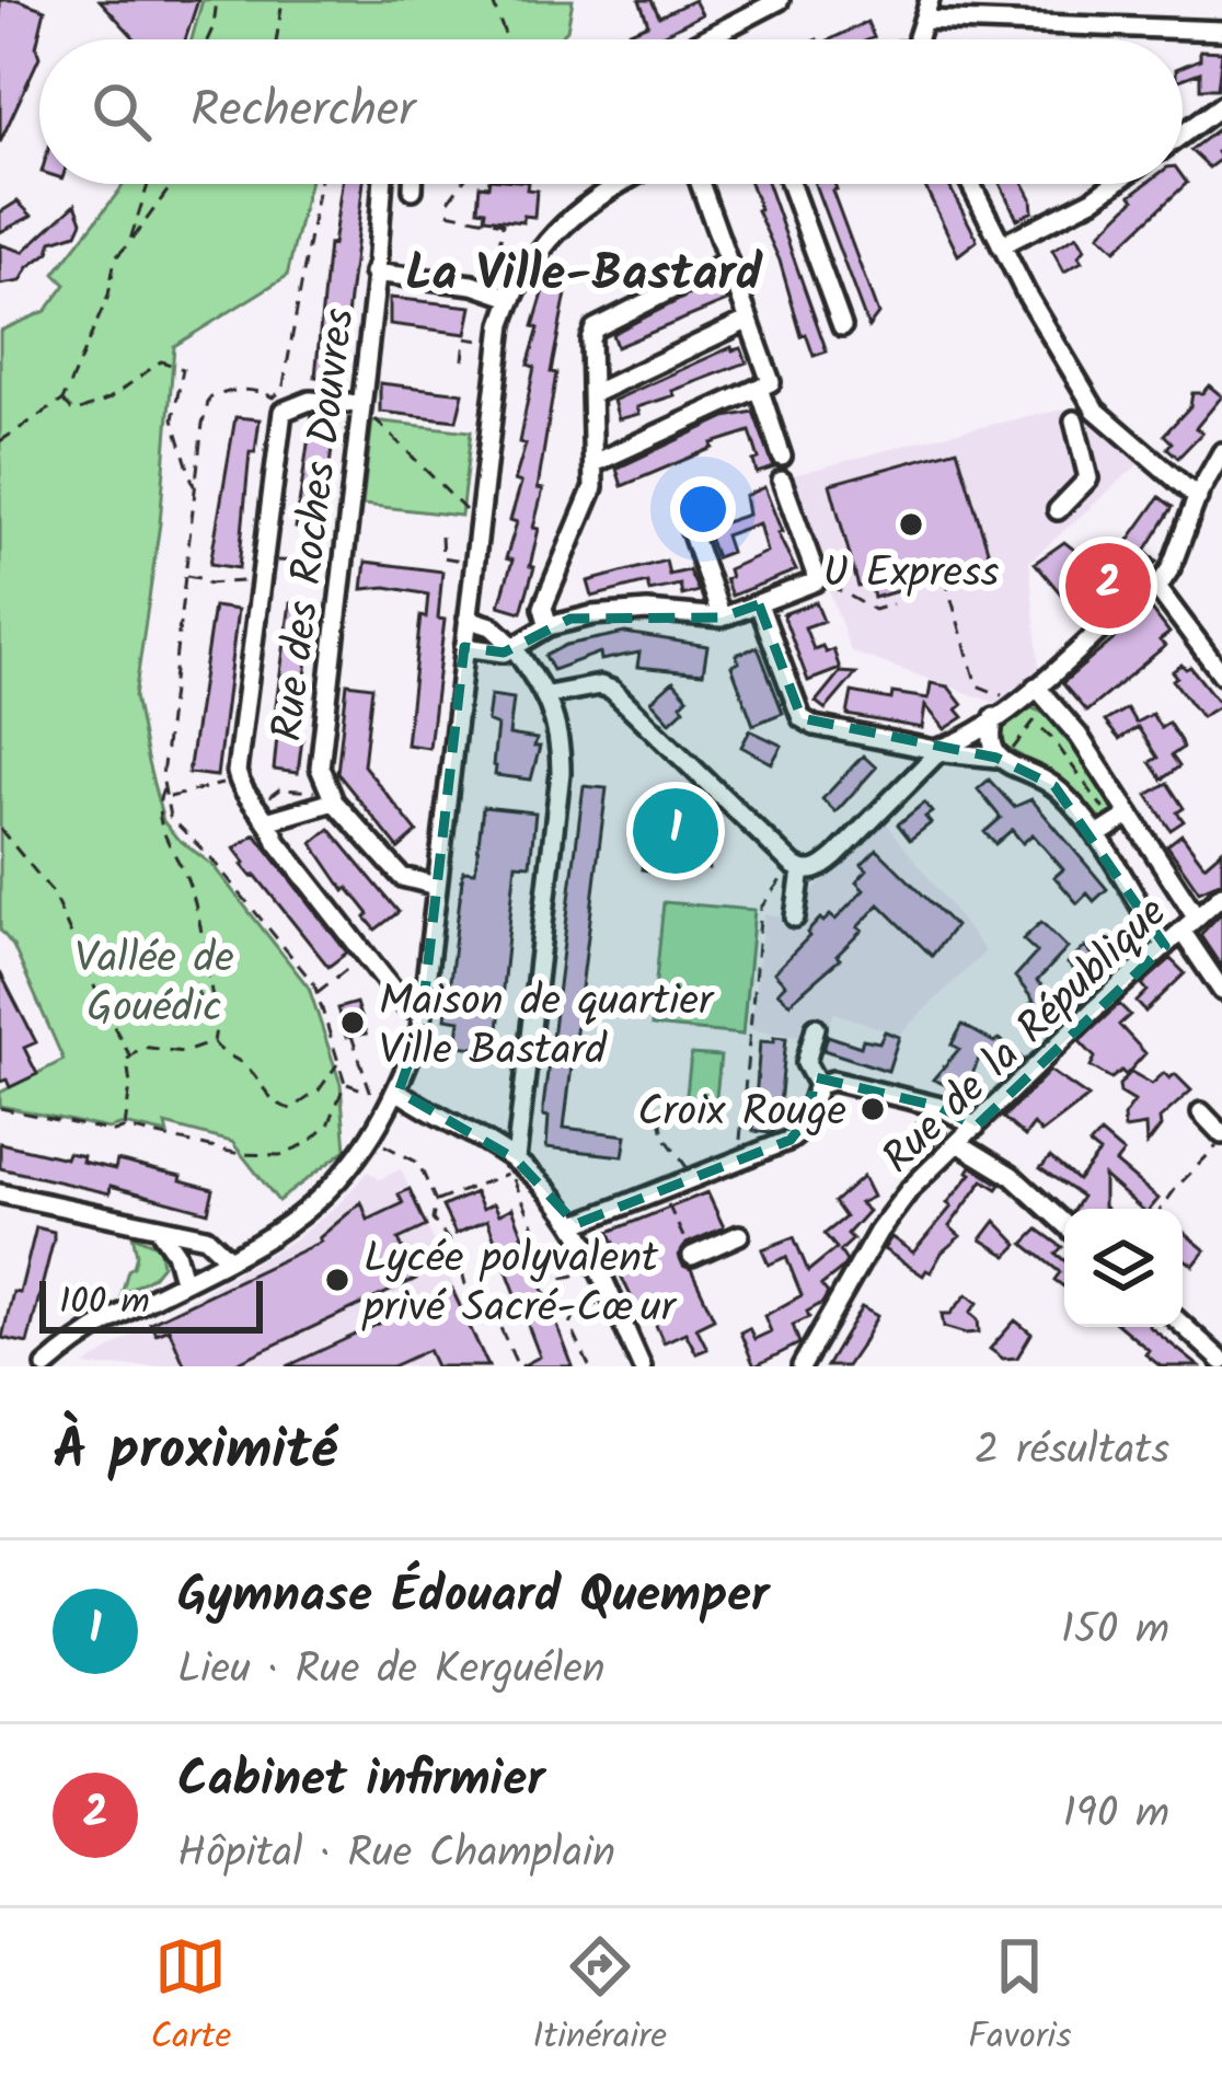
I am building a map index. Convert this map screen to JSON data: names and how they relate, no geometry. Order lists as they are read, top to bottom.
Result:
{
  "streets": {
    "street": ["Rue des Roches Douvres", "Rue de la République"]
  },
  "districts": ["La Ville-Bastard"],
  "parks": ["Vallée de Gouédic"],
  "places": [
    "U Express",
    "Maison de quartier Ville Bastard",
    "Croix Rouge",
    "Lycée polyvalent privé Sacré-Cœur"
  ],
  "scale_bar": "100 m",
  "page": {
    "search": "Rechercher",
    "pins": ["2", "1"],
    "scale": "100 m",
    "heading": ["À proximité", "2 résultats"],
    "list": [
      {
        "mark": "1",
        "name": "Gymnase Édouard Quemper",
        "note": "Lieu · Rue de Kerguélen",
        "value": "150 m"
      },
      {
        "mark": "2",
        "name": "Cabinet infirmier",
        "note": "Hôpital · Rue Champlain",
        "value": "190 m"
      }
    ],
    "nav": ["Carte", "Itinéraire", "Favoris"]
  }
}
